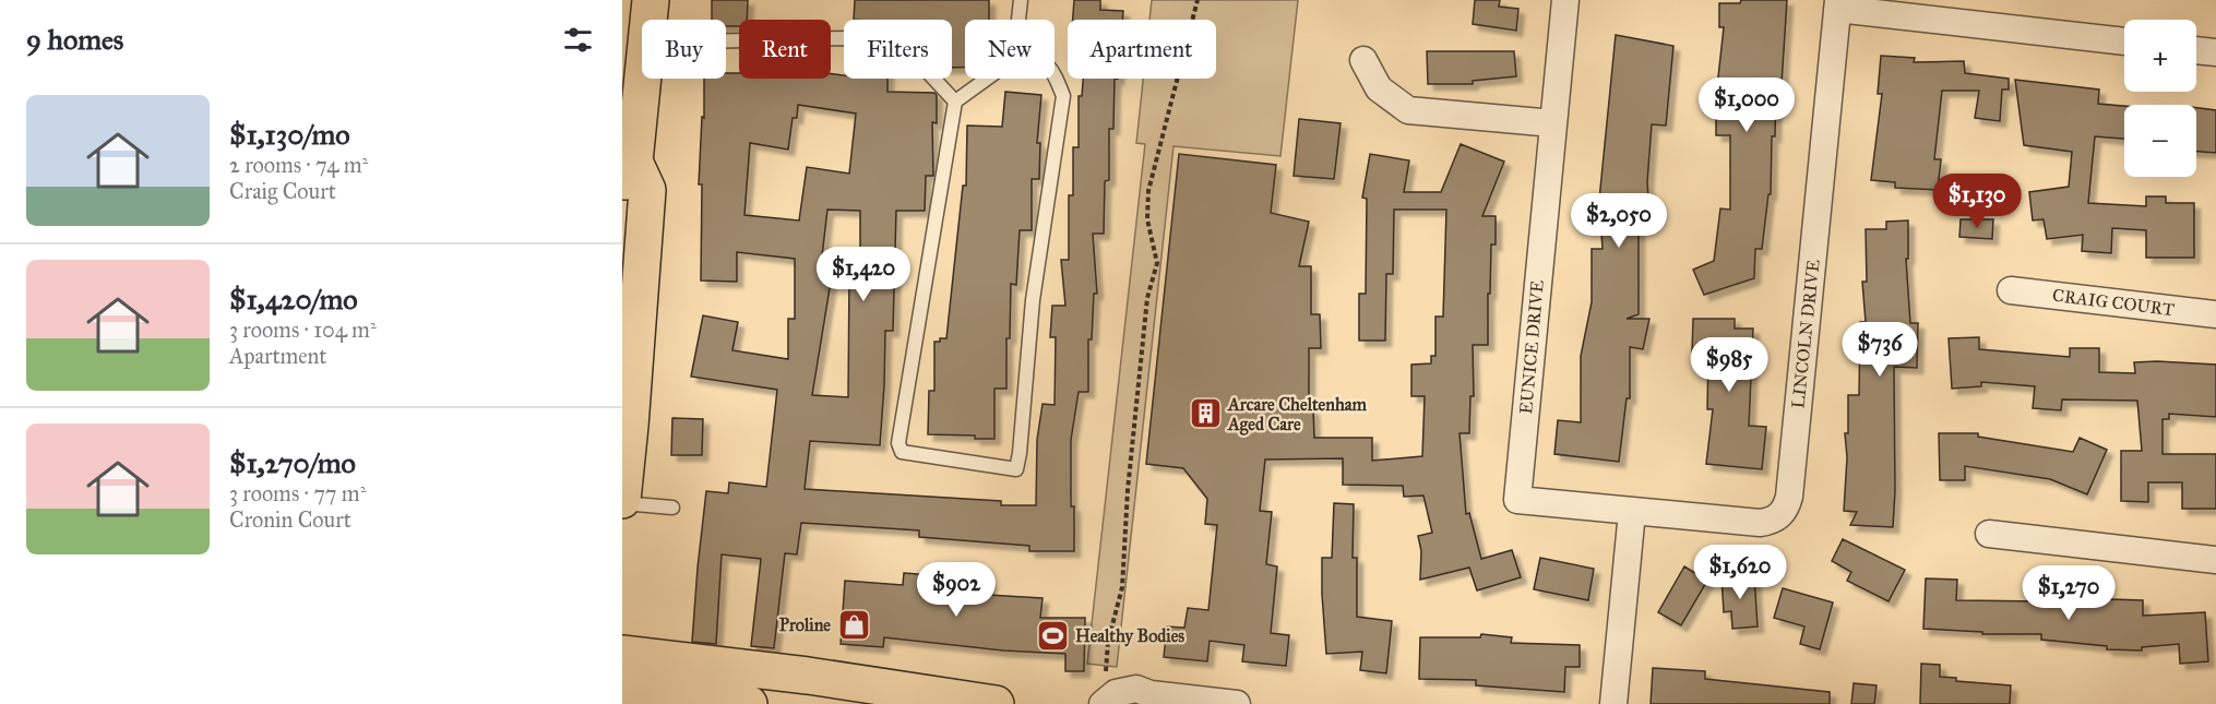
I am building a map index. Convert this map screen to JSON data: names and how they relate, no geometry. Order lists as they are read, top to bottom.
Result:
{
  "streets": {
    "street": ["CRAIG COURT", "LINCOLN DRIVE", "EUNICE DRIVE"]
  },
  "crossings": [
    ["LINCOLN DRIVE", "EUNICE DRIVE"]
  ],
  "places": {
    "building": ["Arcare Cheltenham Aged Care"],
    "shop": ["Proline"],
    "sports": ["Healthy Bodies"]
  },
  "page": {
    "heading": "9 homes",
    "map_buttons": ["+", "−"],
    "chip": [
      "Buy",
      "Rent",
      "Filters",
      "New",
      "Apartment"
    ],
    "price": [
      "$1,000",
      "$1,130",
      "$2,050",
      "$1,420",
      "$736",
      "$985",
      "$1,620",
      "$902",
      "$1,270"
    ],
    "list": [
      {
        "name": "$1,130/mo",
        "note": "2 rooms · 74 m² · Craig Court"
      },
      {
        "name": "$1,420/mo",
        "note": "3 rooms · 104 m² · Apartment"
      },
      {
        "name": "$1,270/mo",
        "note": "3 rooms · 77 m² · Cronin Court"
      }
    ]
  }
}
